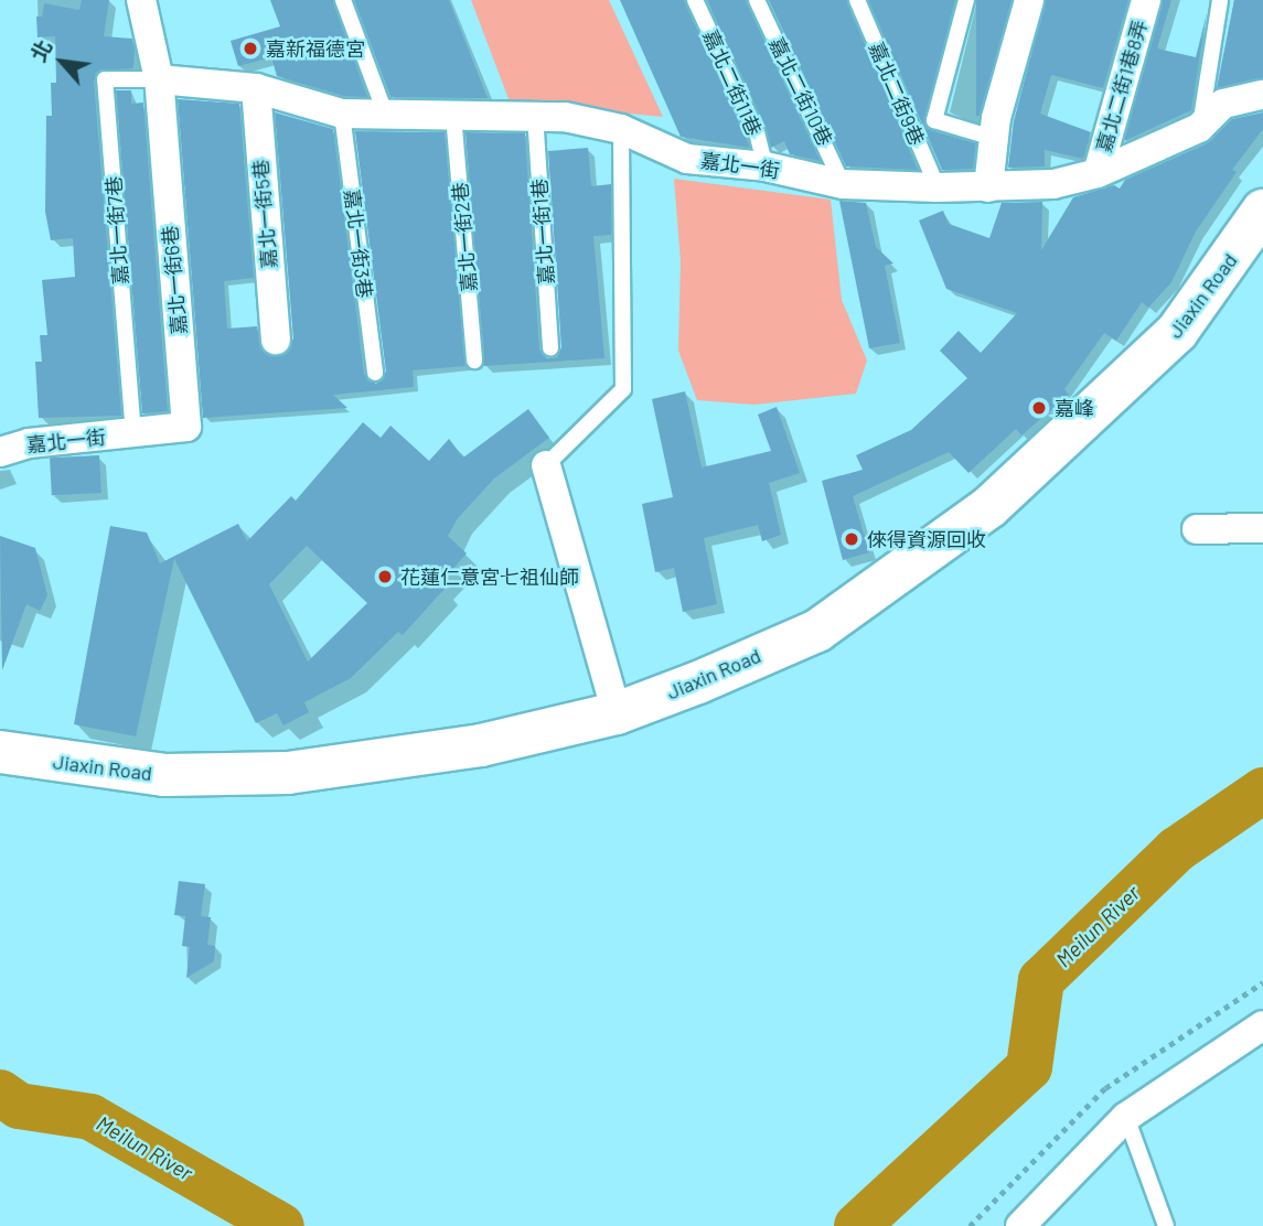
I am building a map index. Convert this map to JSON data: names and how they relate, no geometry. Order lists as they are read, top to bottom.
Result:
{
  "streets": {
    "main road": ["Jiaxin Road"],
    "street": [
      "嘉北二街1巷8弄",
      "嘉北一街",
      "嘉北一街5巷",
      "嘉北一街6巷"
    ],
    "lane": [
      "嘉北二街11巷",
      "嘉北二街10巷",
      "嘉北二街9巷",
      "嘉北一街7巷",
      "嘉北一街1巷",
      "嘉北一街2巷",
      "嘉北一街3巷"
    ]
  },
  "crossings": [
    ["嘉北二街11巷", "嘉北一街"],
    ["嘉北二街1巷8弄", "嘉北一街"],
    ["嘉北二街10巷", "嘉北一街"],
    ["嘉北二街9巷", "嘉北一街"],
    ["嘉北一街", "嘉北一街5巷"],
    ["嘉北一街", "嘉北一街7巷"],
    ["嘉北一街", "嘉北一街1巷"],
    ["嘉北一街", "嘉北一街2巷"],
    ["嘉北一街", "嘉北一街3巷"],
    ["嘉北一街", "嘉北一街6巷"],
    ["嘉北一街7巷", "嘉北一街6巷"]
  ],
  "water": ["Meilun River"],
  "places": [
    "嘉新福德宮",
    "嘉峰",
    "倈得資源回收",
    "花蓮仁意宮七祖仙師"
  ],
  "north": "top left"
}
